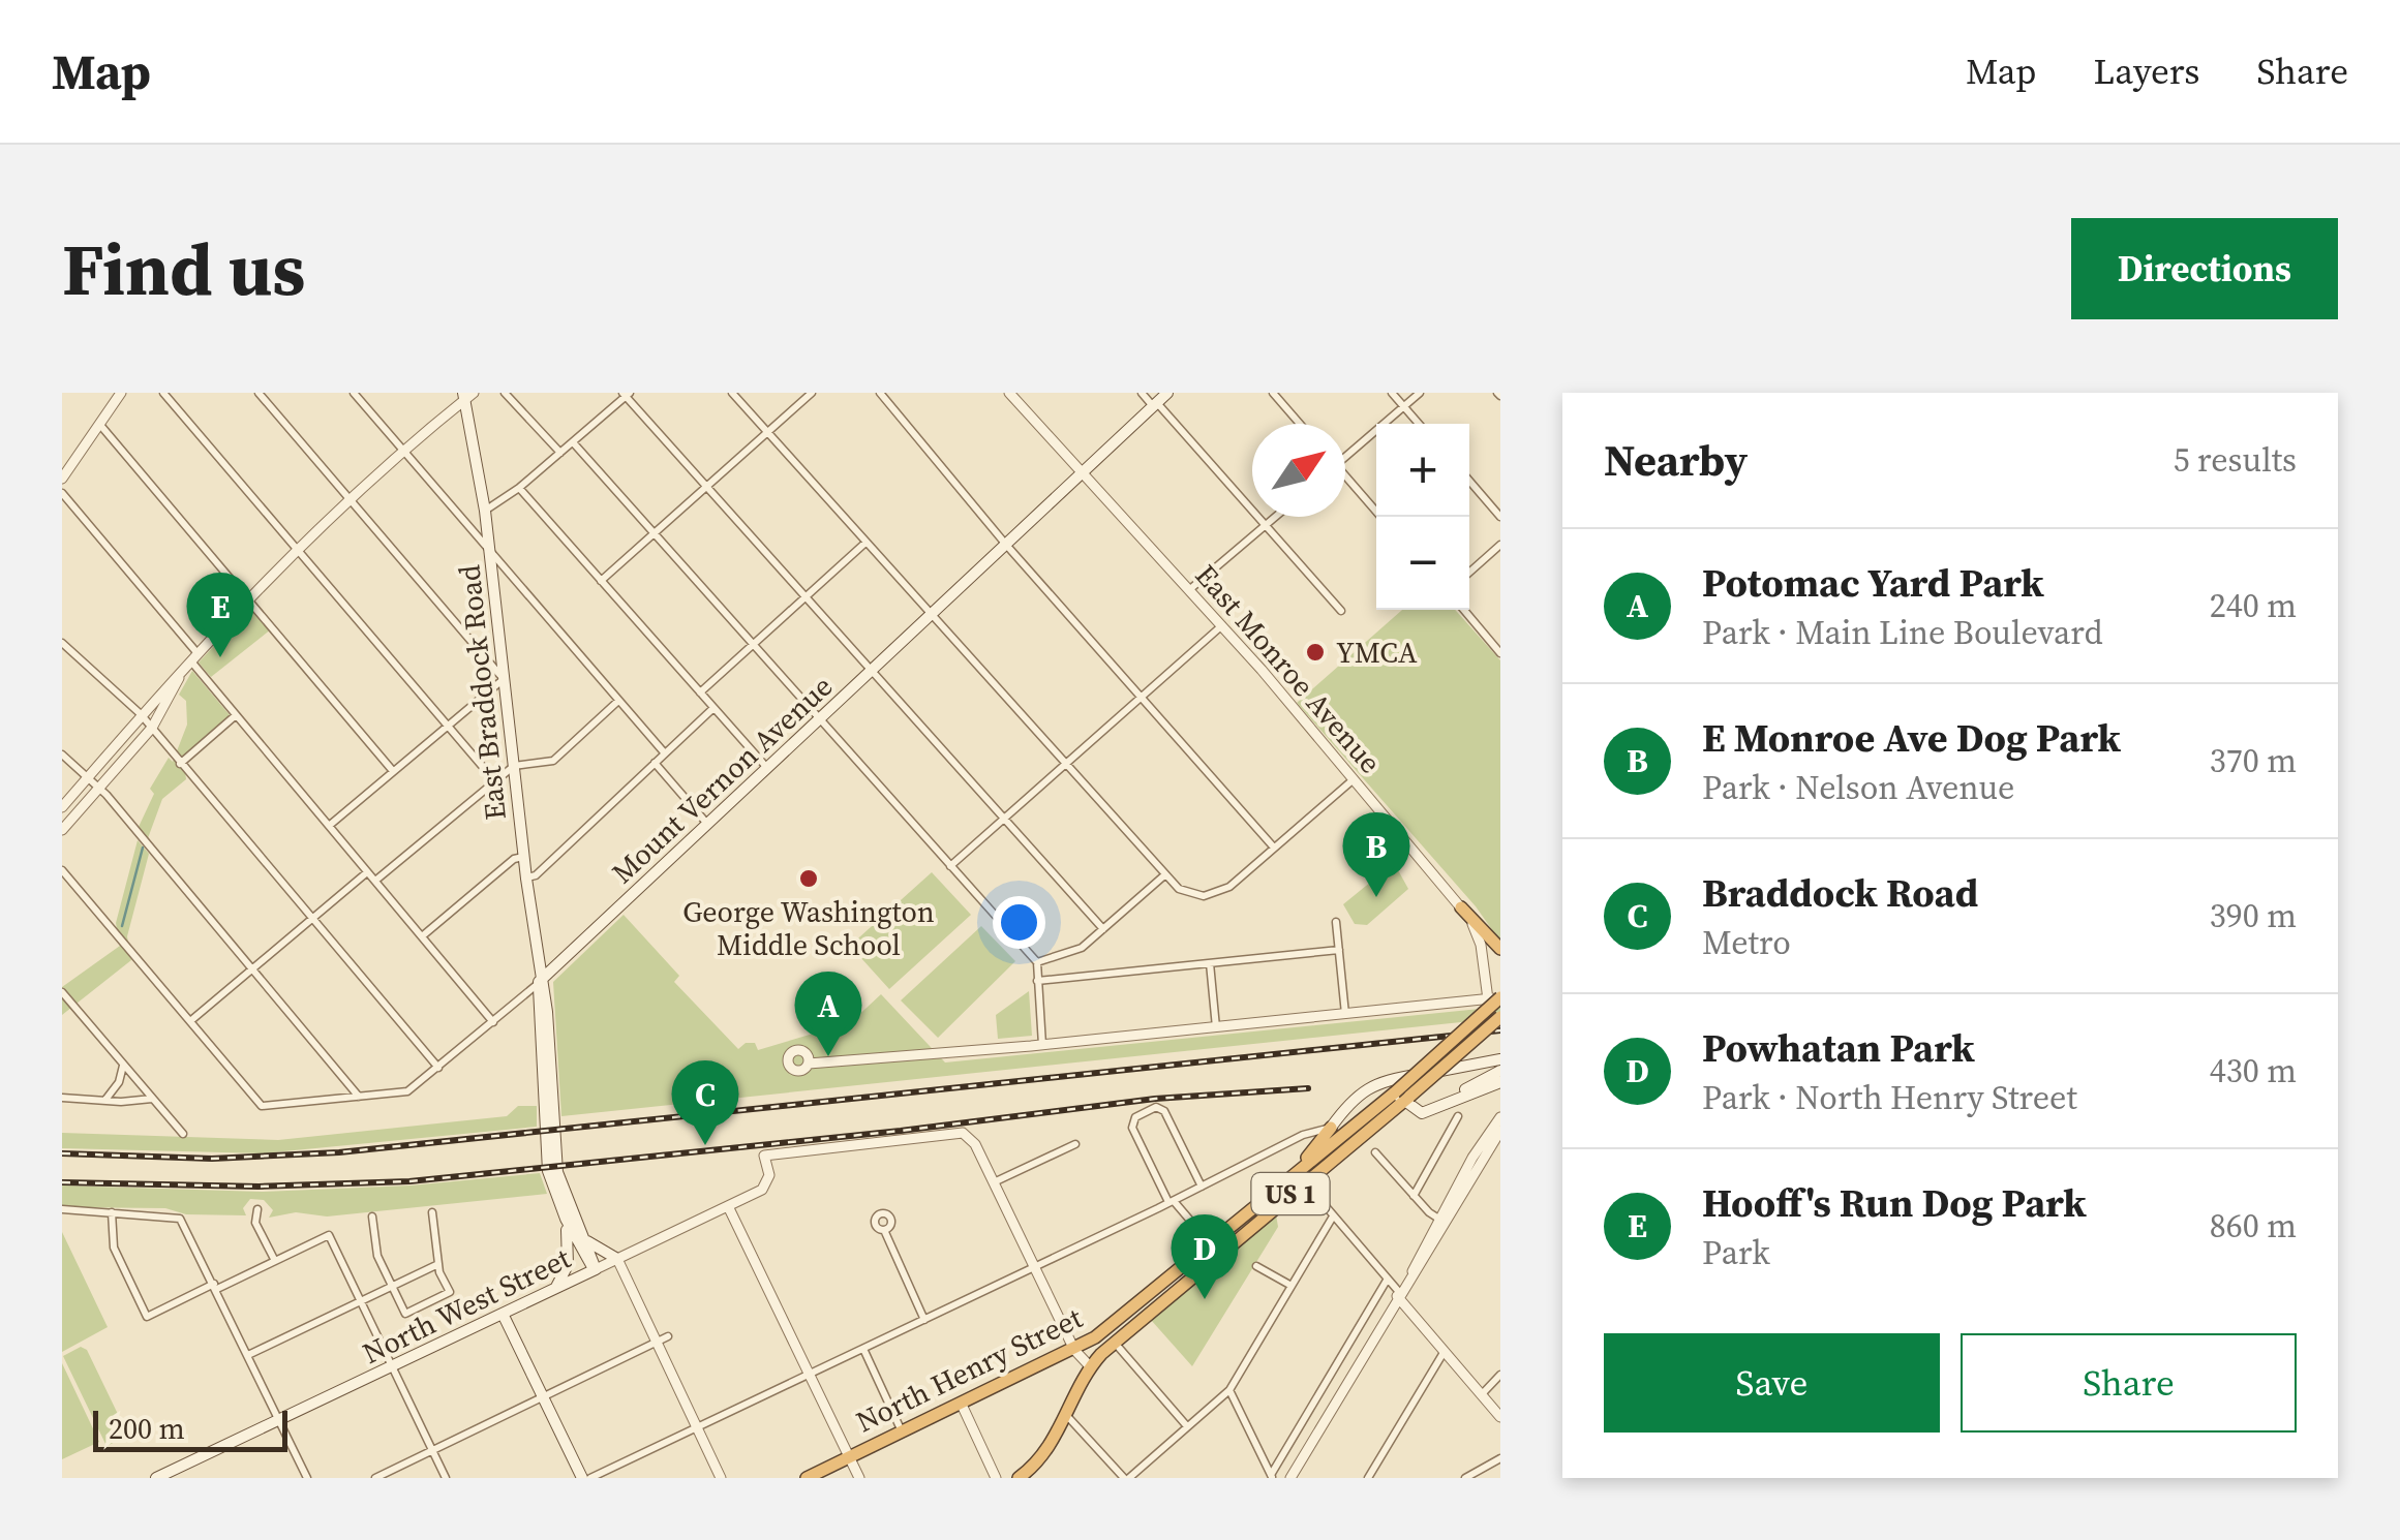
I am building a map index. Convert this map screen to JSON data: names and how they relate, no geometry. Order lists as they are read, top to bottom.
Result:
{
  "streets": {
    "highway": ["US 1", "North Henry Street"],
    "main road": ["East Braddock Road", "Mount Vernon Avenue", "North West Street"],
    "street": ["East Monroe Avenue"]
  },
  "crossings": [
    ["East Monroe Avenue", "Mount Vernon Avenue"],
    ["East Monroe Avenue", "US 1"],
    ["East Braddock Road", "Mount Vernon Avenue"],
    ["East Braddock Road", "North West Street"],
    ["US 1", "North Henry Street"]
  ],
  "places": ["YMCA", "George Washington Middle School"],
  "scale_bar": "200 m",
  "north": "top right",
  "page": {
    "header": "Map",
    "nav": ["Map", "Layers", "Share"],
    "buttons": [
      "Directions",
      ["Save", "Share"]
    ],
    "title": "Find us",
    "heading": ["Nearby", "5 results"],
    "map_buttons": ["+", "−"],
    "list": [
      {
        "mark": "A",
        "name": "Potomac Yard Park",
        "note": "Park · Main Line Boulevard",
        "value": "240 m"
      },
      {
        "mark": "B",
        "name": "E Monroe Ave Dog Park",
        "note": "Park · Nelson Avenue",
        "value": "370 m"
      },
      {
        "mark": "C",
        "name": "Braddock Road",
        "note": "Metro",
        "value": "390 m"
      },
      {
        "mark": "D",
        "name": "Powhatan Park",
        "note": "Park · North Henry Street",
        "value": "430 m"
      },
      {
        "mark": "E",
        "name": "Hooff's Run Dog Park",
        "note": "Park",
        "value": "860 m"
      }
    ],
    "pins": [
      "E",
      "B",
      "A",
      "C",
      "D"
    ],
    "scale": "200 m"
  }
}
